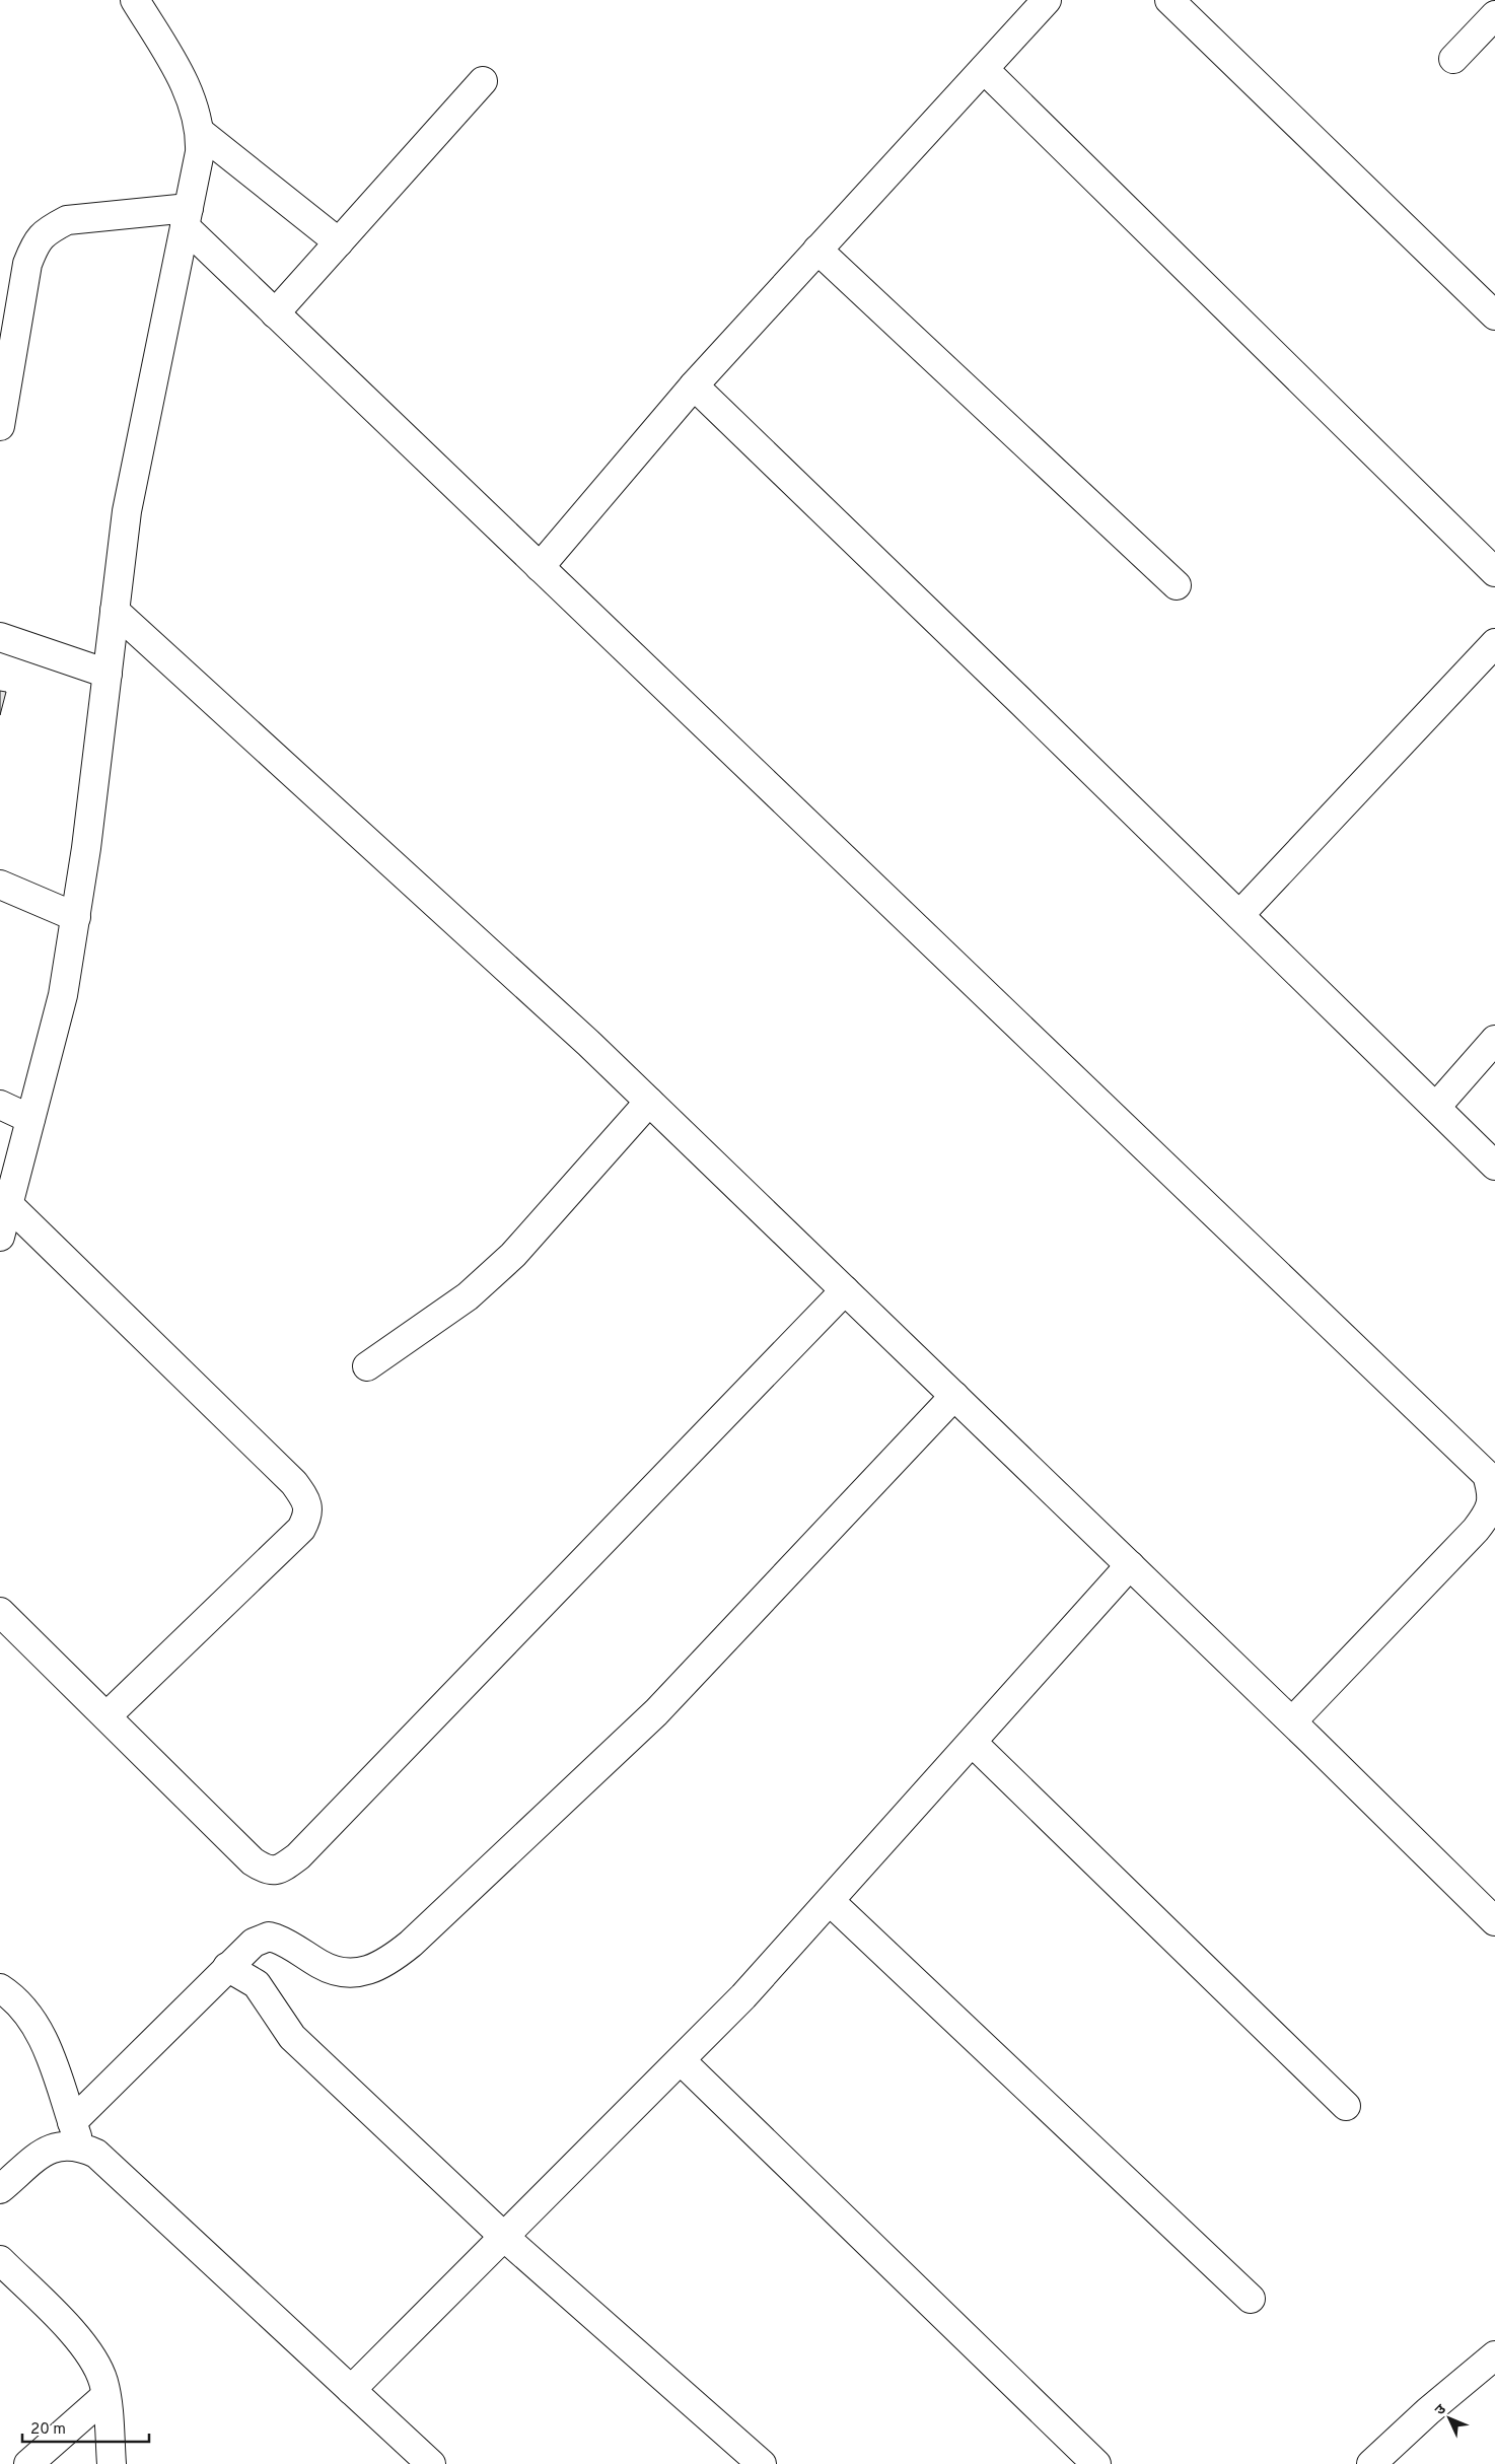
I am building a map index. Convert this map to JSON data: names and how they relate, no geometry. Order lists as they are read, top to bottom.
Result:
{
  "scale_bar": "20 m",
  "north": "top left"
}
